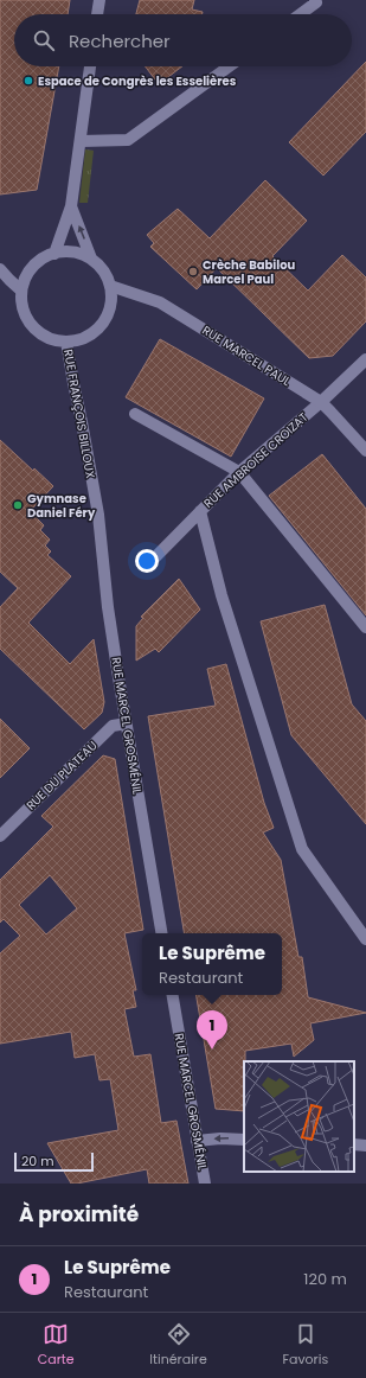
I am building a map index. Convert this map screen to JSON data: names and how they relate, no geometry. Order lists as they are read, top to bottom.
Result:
{
  "streets": {
    "street": [
      "RUE MARCEL PAUL",
      "RUE FRANÇOIS BILLOUX",
      "RUE AMBROISE CROIZAT",
      "RUE MARCEL GROSMÉNIL",
      "RUE DU PLATEAU"
    ]
  },
  "crossings": [
    ["RUE MARCEL PAUL", "RUE FRANÇOIS BILLOUX"],
    ["RUE MARCEL PAUL", "RUE AMBROISE CROIZAT"],
    ["RUE FRANÇOIS BILLOUX", "RUE MARCEL GROSMÉNIL"],
    ["RUE MARCEL GROSMÉNIL", "RUE DU PLATEAU"]
  ],
  "places": ["Espace de Congrès les Esselières", "Crèche Babilou Marcel Paul", "Gymnase Daniel Féry"],
  "scale_bar": "20 m",
  "page": {
    "search": "Rechercher",
    "popup": ["Le Suprême", "Restaurant"],
    "pins": "1",
    "scale": "20 m",
    "heading": "À proximité",
    "list": [
      {
        "mark": "1",
        "name": "Le Suprême",
        "note": "Restaurant",
        "value": "120 m"
      }
    ],
    "nav": ["Carte", "Itinéraire", "Favoris"]
  }
}
